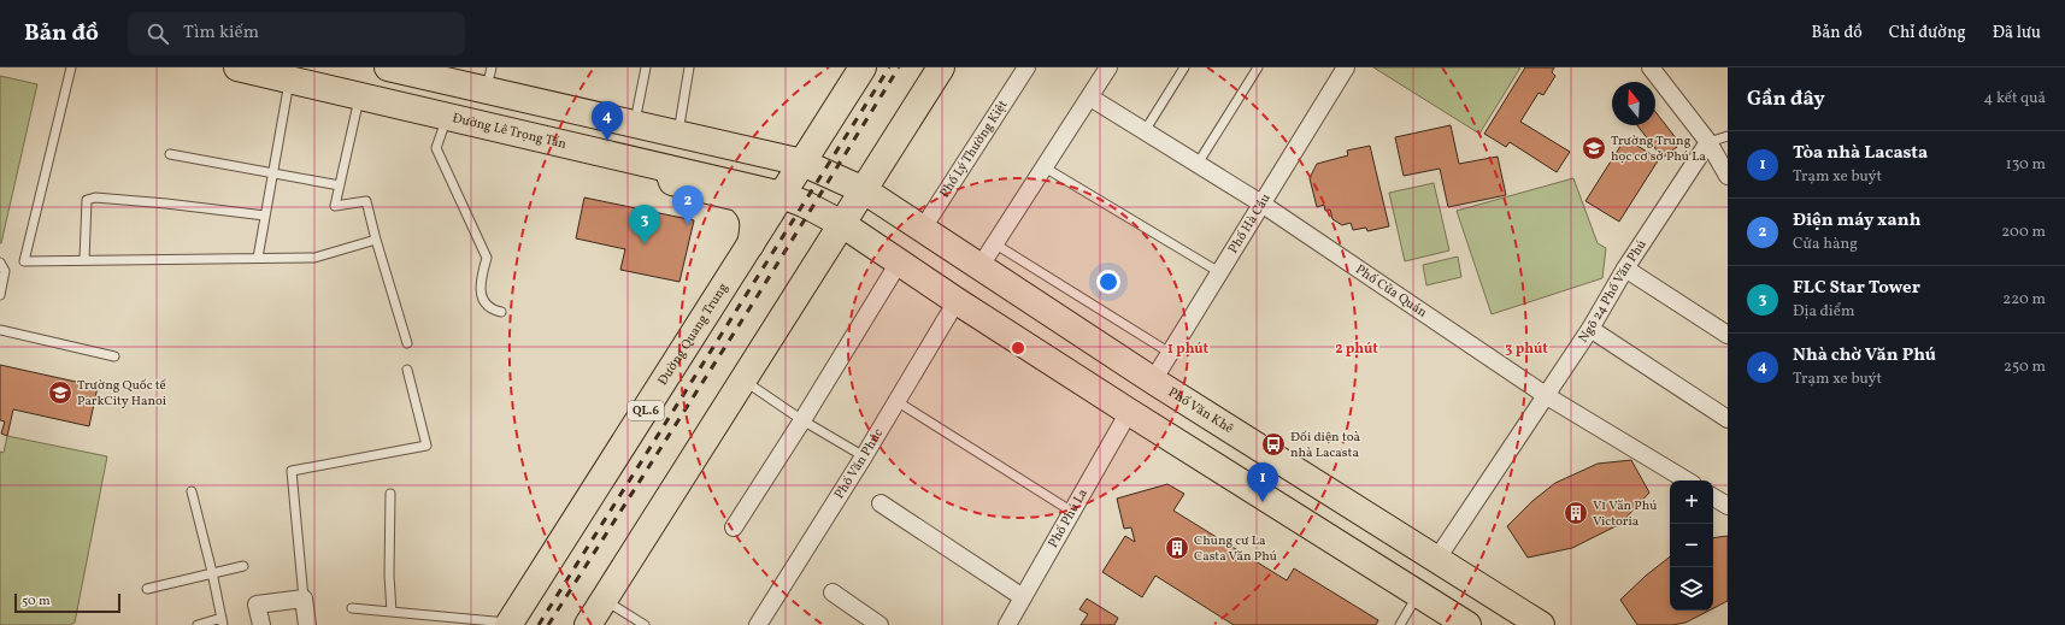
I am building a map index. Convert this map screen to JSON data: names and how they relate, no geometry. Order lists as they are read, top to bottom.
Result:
{
  "streets": {
    "main road": [
      "Đường Lê Trọng Tấn",
      "Đường Quang Trung",
      "QL.6",
      "Phố Văn Khê"
    ],
    "street": [
      "Phố Lý Thường Kiệt",
      "Phố Hà Cầu",
      "Phố Cửa Quán",
      "Ngõ 24 Phố Văn Phú",
      "Phố Văn Phúc",
      "Phố Phú La"
    ]
  },
  "crossings": [
    ["Đường Lê Trọng Tấn", "Đường Quang Trung"],
    ["Phố Lý Thường Kiệt", "Phố Văn Khê"],
    ["Phố Hà Cầu", "Phố Cửa Quán"],
    ["Phố Hà Cầu", "Phố Văn Khê"],
    ["Phố Cửa Quán", "Ngõ 24 Phố Văn Phú"],
    ["Ngõ 24 Phố Văn Phú", "Phố Văn Khê"],
    ["Đường Quang Trung", "Phố Văn Khê"]
  ],
  "places": {
    "school or university": ["Trường Trung học cơ sở Phú La", "Trường Quốc tế ParkCity Hanoi"],
    "bus stop": ["Đối diện toà nhà Lacasta"],
    "building": ["V1 Văn Phú Victoria", "Chung cư La Casta Văn Phú"]
  },
  "scale_bar": "50 m",
  "north": "top",
  "page": {
    "header": "Bản đồ",
    "search": "Tìm kiếm",
    "nav": ["Bản đồ", "Chỉ đường", "Đã lưu"],
    "heading": ["Gần đây", "4 kết quả"],
    "pins": [
      "4",
      "2",
      "3",
      "1"
    ],
    "list": [
      {
        "mark": "1",
        "name": "Tòa nhà Lacasta",
        "note": "Trạm xe buýt",
        "value": "130 m"
      },
      {
        "mark": "2",
        "name": "Điện máy xanh",
        "note": "Cửa hàng",
        "value": "200 m"
      },
      {
        "mark": "3",
        "name": "FLC Star Tower",
        "note": "Địa điểm",
        "value": "220 m"
      },
      {
        "mark": "4",
        "name": "Nhà chờ Văn Phú",
        "note": "Trạm xe buýt",
        "value": "250 m"
      }
    ],
    "map_buttons": ["+", "−"],
    "scale": "50 m"
  },
  "rings": ["1 phút", "2 phút", "3 phút"]
}
